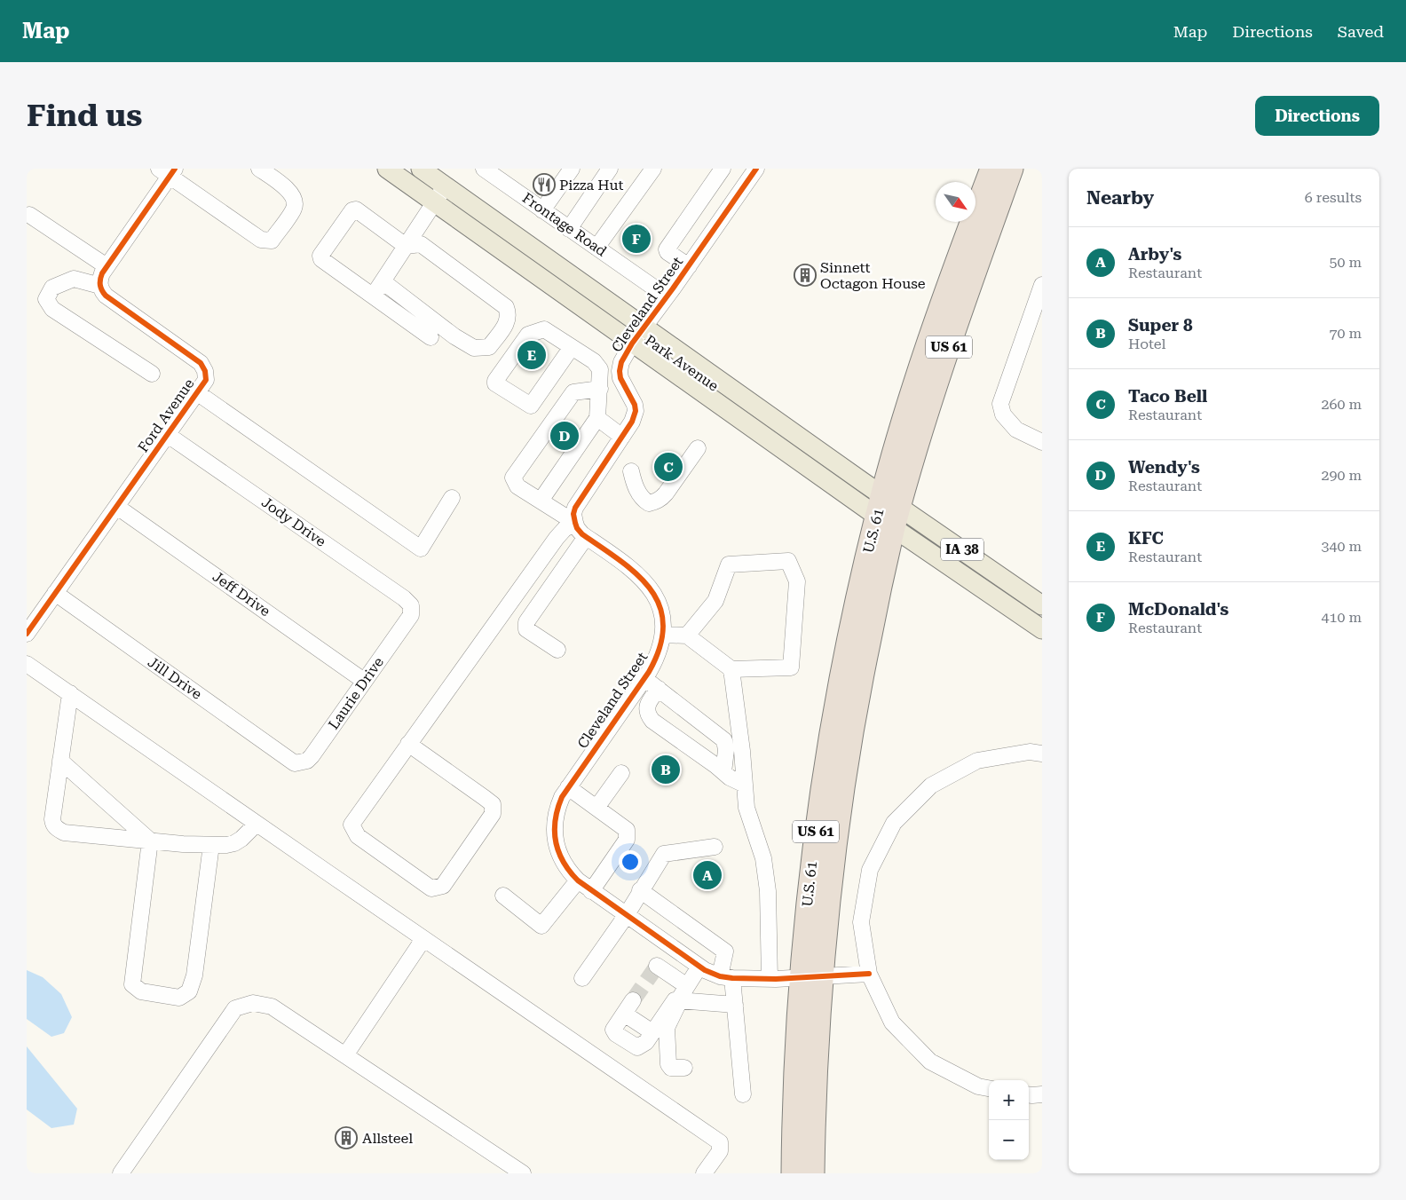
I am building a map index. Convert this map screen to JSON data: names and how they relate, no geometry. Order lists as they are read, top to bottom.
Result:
{
  "streets": {
    "highway": ["US 61", "U.S. 61"],
    "main road": ["Park Avenue", "IA 38"],
    "street": [
      "Frontage Road",
      "Cleveland Street",
      "Ford Avenue",
      "Jody Drive",
      "Jeff Drive",
      "Jill Drive",
      "Laurie Drive"
    ]
  },
  "crossings": [
    ["Frontage Road", "Cleveland Street"],
    ["Cleveland Street", "Park Avenue"],
    ["Cleveland Street", "U.S. 61"],
    ["US 61", "Park Avenue"],
    ["US 61", "U.S. 61"],
    ["US 61", "IA 38"],
    ["Park Avenue", "U.S. 61"],
    ["Park Avenue", "IA 38"],
    ["Ford Avenue", "Jody Drive"],
    ["Ford Avenue", "Jeff Drive"],
    ["Ford Avenue", "Jill Drive"],
    ["Jody Drive", "Laurie Drive"],
    ["U.S. 61", "IA 38"],
    ["Jeff Drive", "Laurie Drive"],
    ["Jill Drive", "Laurie Drive"]
  ],
  "places": {
    "restaurant": ["Pizza Hut"],
    "building": ["Sinnett Octagon House", "Allsteel"]
  },
  "north": "bottom right",
  "page": {
    "header": "Map",
    "nav": ["Map", "Directions", "Saved"],
    "buttons": "Directions",
    "title": "Find us",
    "heading": ["Nearby", "6 results"],
    "pins": [
      "F",
      "E",
      "D",
      "C",
      "B",
      "A"
    ],
    "list": [
      {
        "mark": "A",
        "name": "Arby's",
        "note": "Restaurant",
        "value": "50 m"
      },
      {
        "mark": "B",
        "name": "Super 8",
        "note": "Hotel",
        "value": "70 m"
      },
      {
        "mark": "C",
        "name": "Taco Bell",
        "note": "Restaurant",
        "value": "260 m"
      },
      {
        "mark": "D",
        "name": "Wendy's",
        "note": "Restaurant",
        "value": "290 m"
      },
      {
        "mark": "E",
        "name": "KFC",
        "note": "Restaurant",
        "value": "340 m"
      },
      {
        "mark": "F",
        "name": "McDonald's",
        "note": "Restaurant",
        "value": "410 m"
      }
    ],
    "map_buttons": ["+", "−"]
  }
}
